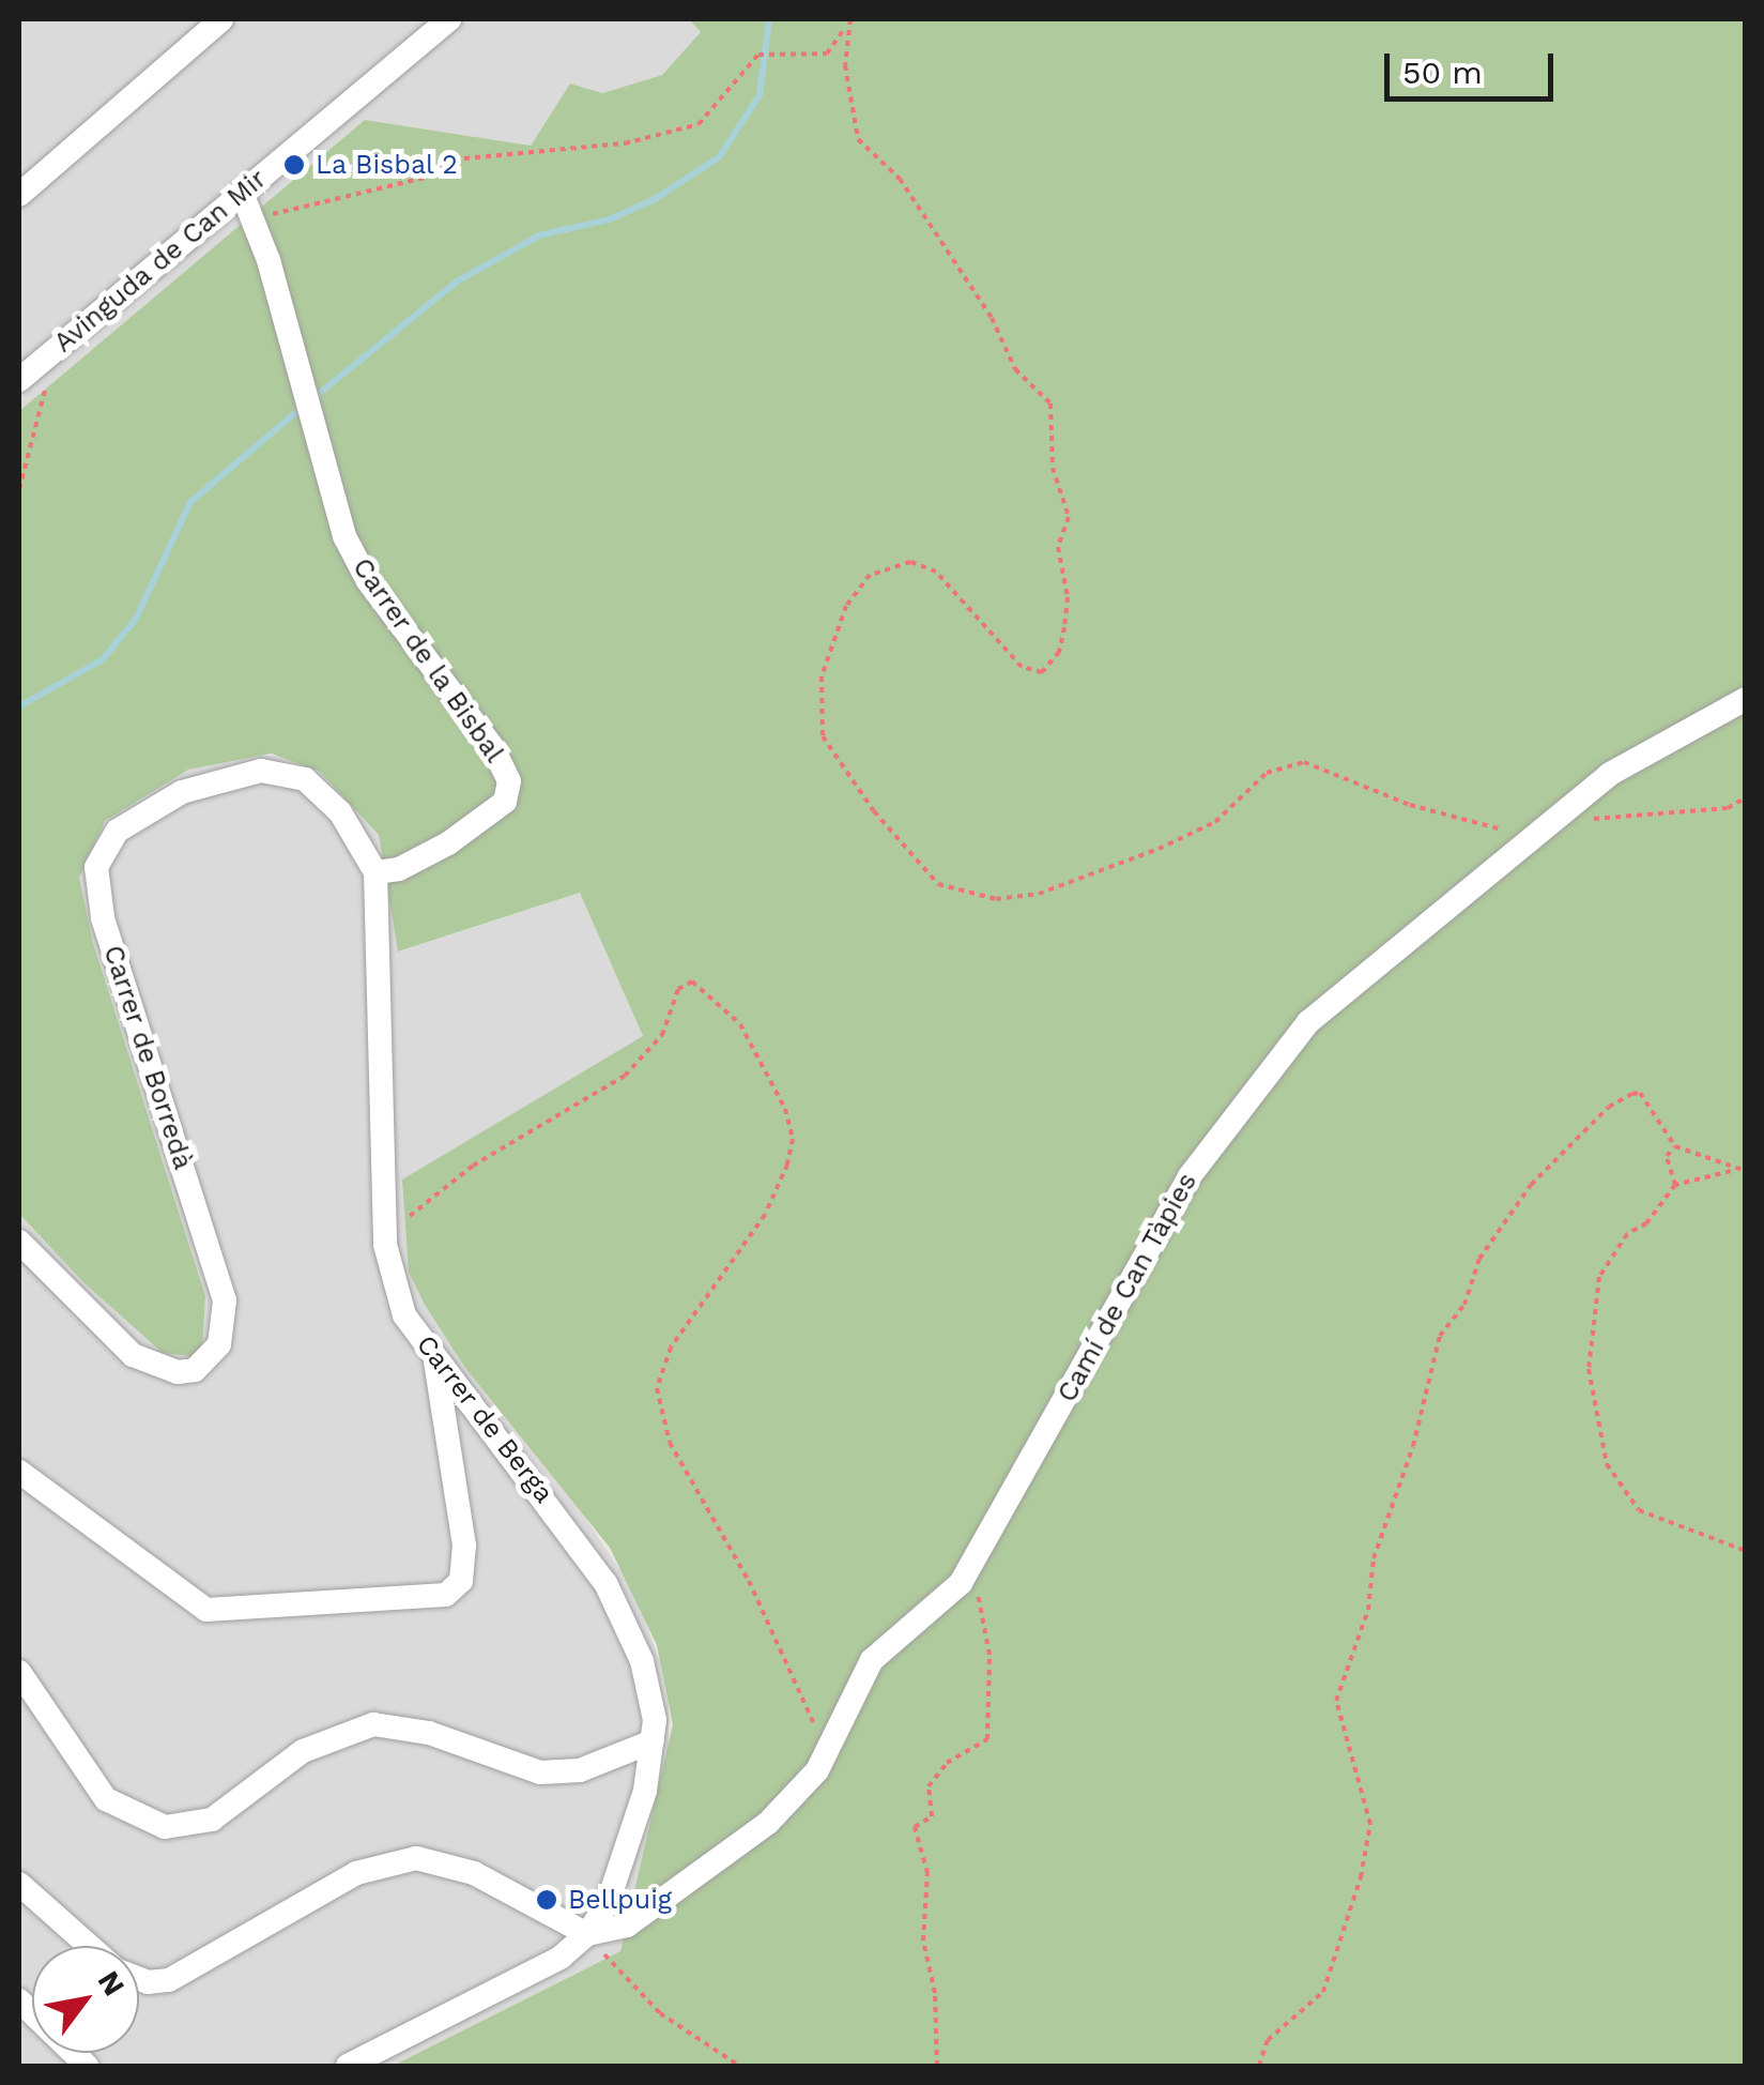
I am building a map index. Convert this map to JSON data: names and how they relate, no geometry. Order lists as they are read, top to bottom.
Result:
{
  "streets": {
    "street": [
      "Avinguda de Can Mir",
      "Carrer de la Bisbal",
      "Carrer de Borredà",
      "Camí de Can Tàpies",
      "Carrer de Berga"
    ]
  },
  "crossings": [
    ["Avinguda de Can Mir", "Carrer de la Bisbal"],
    ["Carrer de la Bisbal", "Carrer de Borredà"],
    ["Carrer de la Bisbal", "Carrer de Berga"],
    ["Carrer de Borredà", "Carrer de Berga"],
    ["Camí de Can Tàpies", "Carrer de Berga"]
  ],
  "places": ["La Bisbal 2", "Bellpuig"],
  "scale_bar": "50 m",
  "north": "top right"
}
